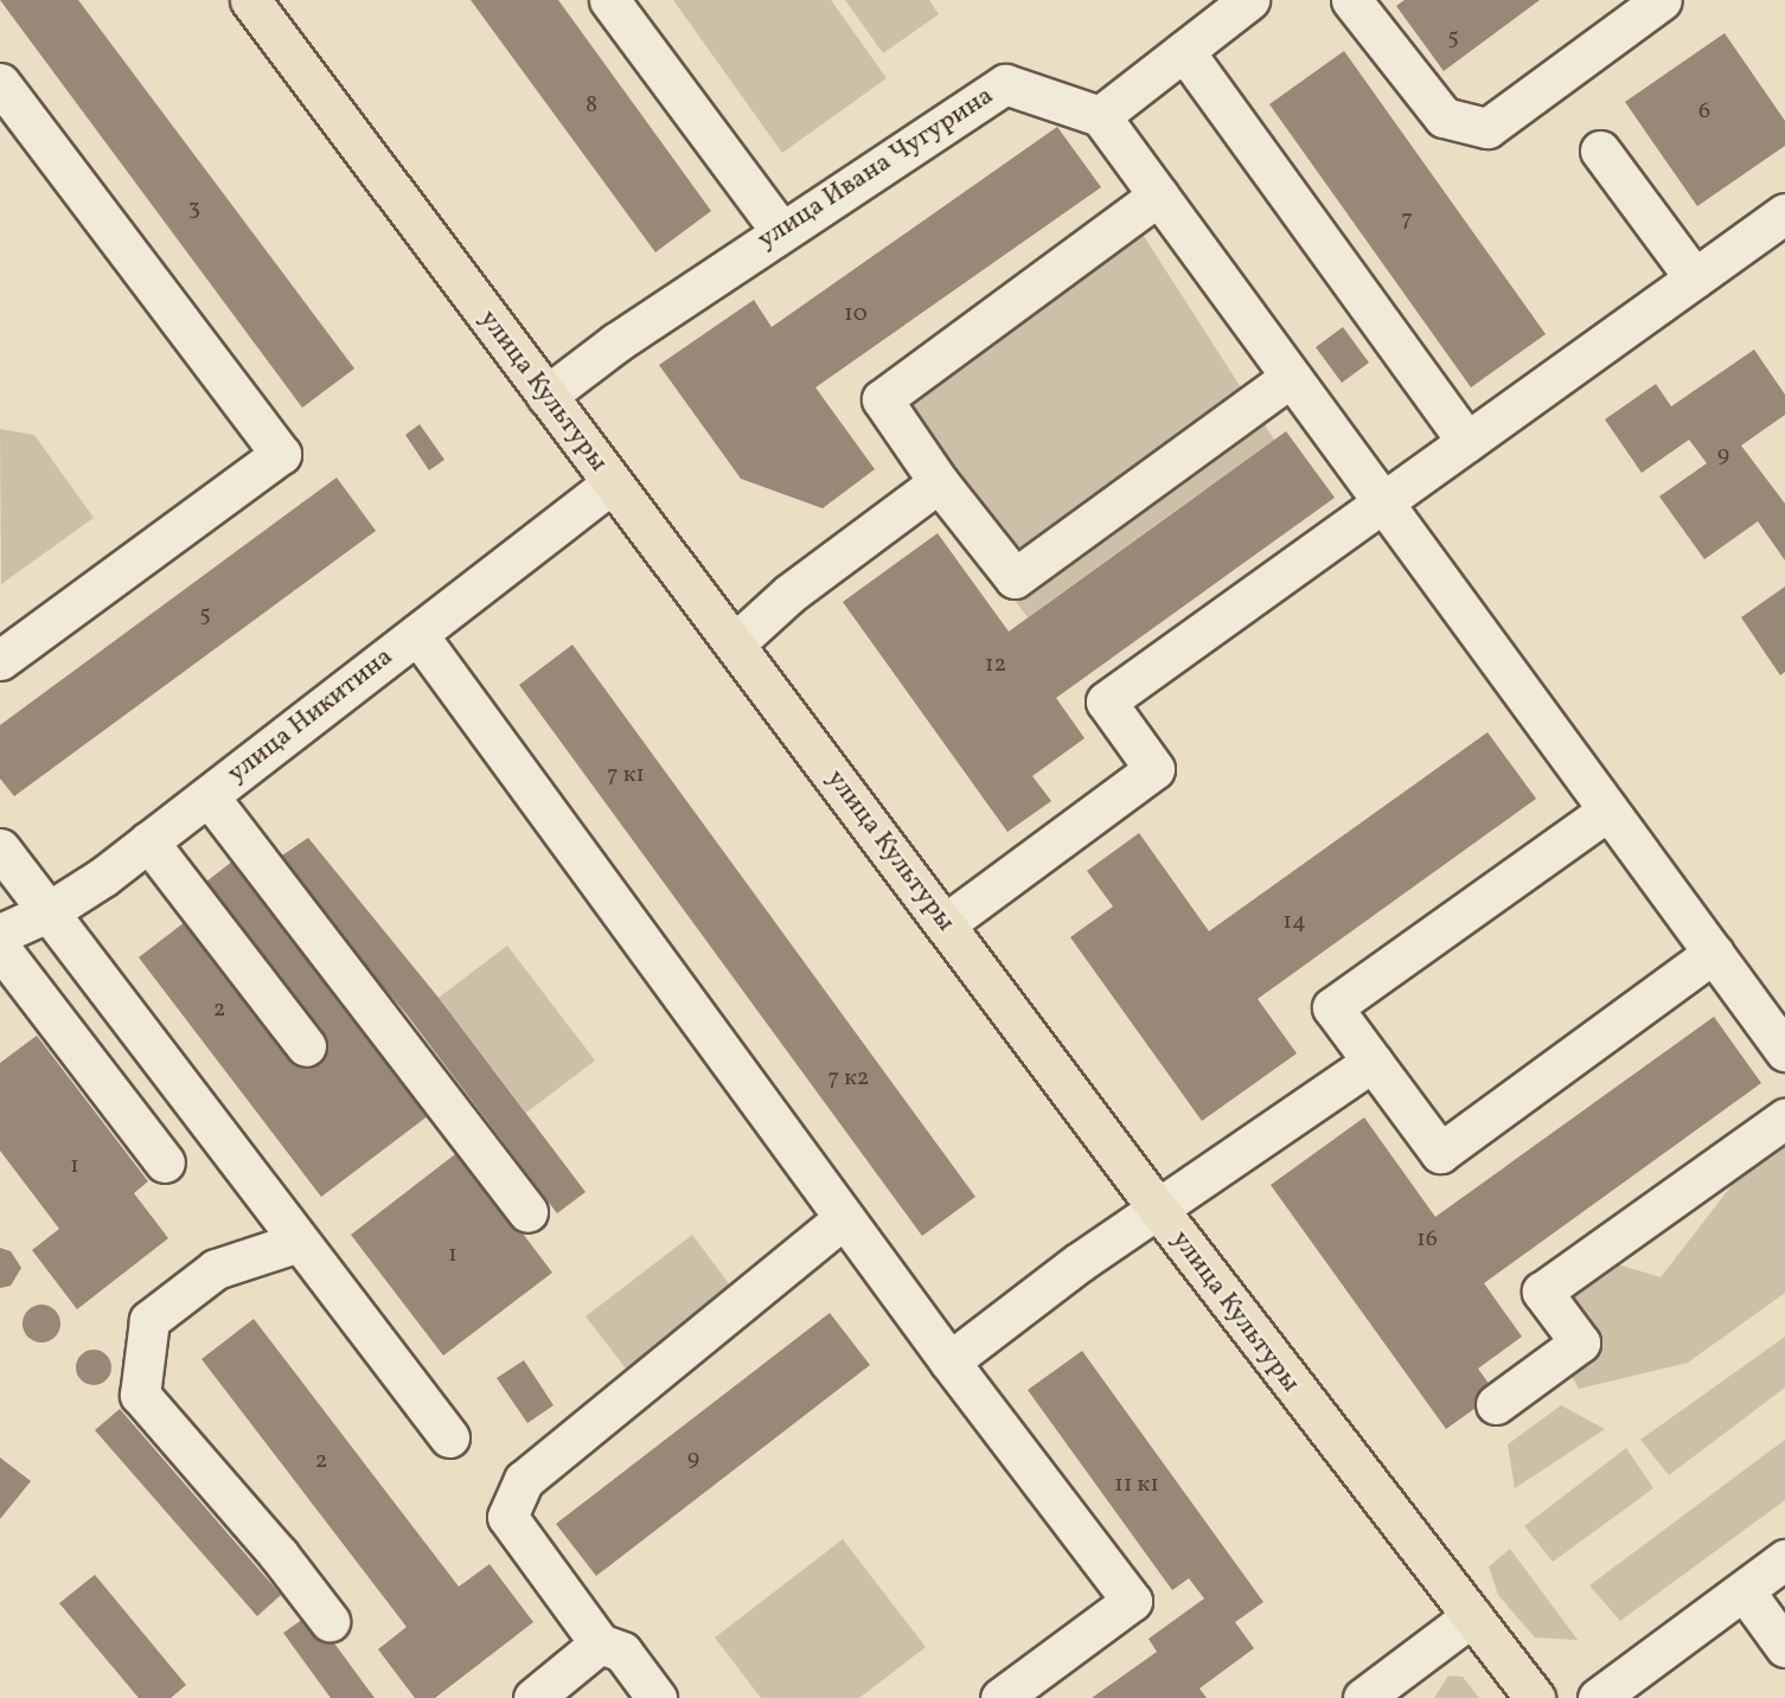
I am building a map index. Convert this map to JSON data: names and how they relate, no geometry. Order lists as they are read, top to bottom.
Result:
{
  "streets": {
    "main road": ["улица Культуры"],
    "street": ["улица Ивана Чугурина", "улица Никитина"]
  },
  "crossings": [
    ["улица Ивана Чугурина", "улица Культуры"],
    ["улица Культуры", "улица Никитина"]
  ],
  "house_numbers": [
    "5",
    "8",
    "6",
    "3",
    "7",
    "10",
    "9",
    "5",
    "12",
    "7 к1",
    "14",
    "2",
    "7 к2",
    "1",
    "16",
    "1",
    "9",
    "2",
    "11 к1"
  ]
}
